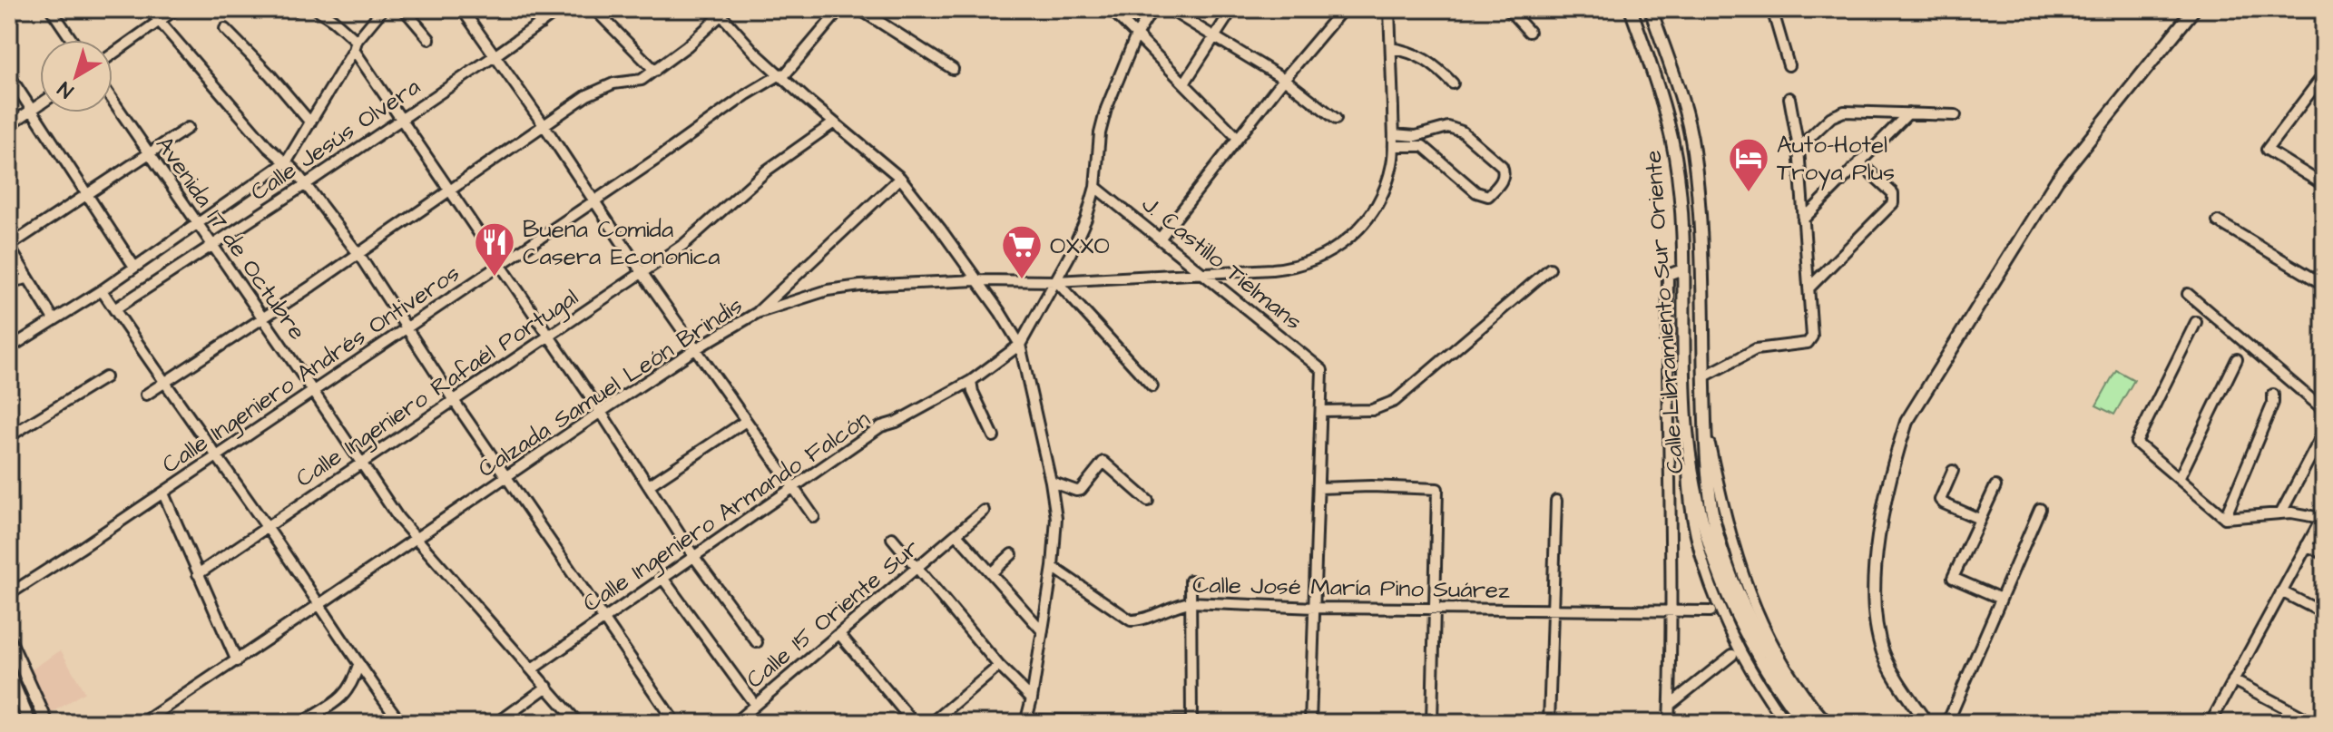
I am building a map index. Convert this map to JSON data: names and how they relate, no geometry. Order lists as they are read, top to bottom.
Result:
{
  "streets": {
    "main road": ["Calle Libramiento Sur Oriente"],
    "street": [
      "Calle Jesús Olvera",
      "Avenida 17 de Octubre",
      "J. Castillo Tielmans",
      "Calle Ingeniero Andrés Ontiveros",
      "Calzada Samuel León Brindis",
      "Calle Ingeniero Rafaél Portugal",
      "Calle Ingeniero Armando Falcón",
      "Calle José María Pino Suárez",
      "Calle 15 Oriente Sur"
    ]
  },
  "crossings": [
    ["Calle Jesús Olvera", "Avenida 17 de Octubre"],
    ["Avenida 17 de Octubre", "Calle Ingeniero Andrés Ontiveros"],
    ["Avenida 17 de Octubre", "Calzada Samuel León Brindis"],
    ["Avenida 17 de Octubre", "Calle Ingeniero Rafaél Portugal"],
    ["Avenida 17 de Octubre", "Calle Ingeniero Armando Falcón"],
    ["J. Castillo Tielmans", "Calzada Samuel León Brindis"]
  ],
  "places": {
    "hotel": ["Auto-Hotel Troya Plus"],
    "restaurant": ["Buena Comida Casera Econonica"],
    "supermarket": ["OXXO"]
  },
  "north": "bottom left"
}
